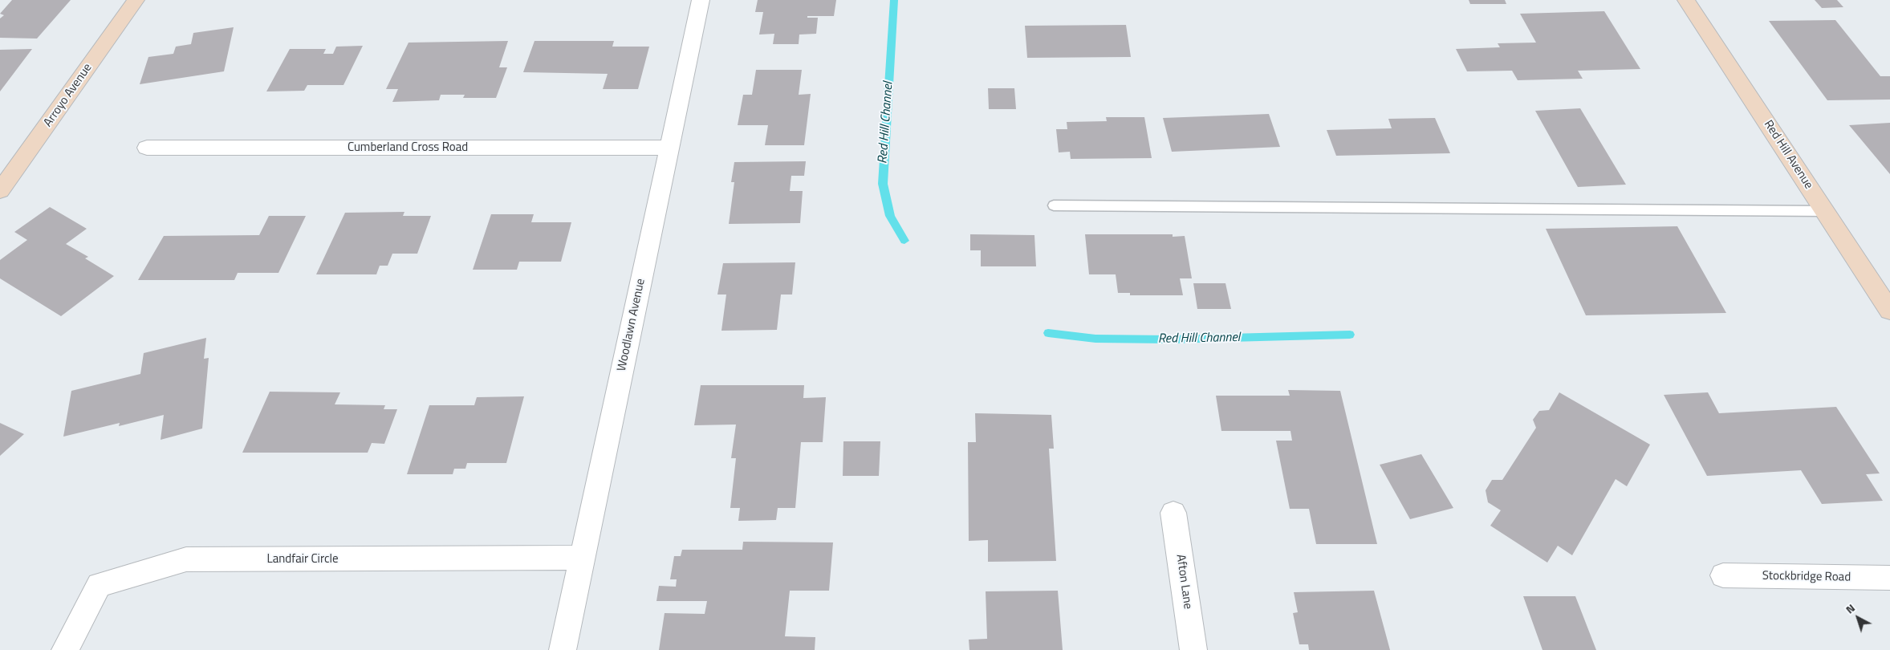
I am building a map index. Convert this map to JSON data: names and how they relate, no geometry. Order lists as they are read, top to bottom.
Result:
{
  "streets": {
    "main road": ["Arroyo Avenue", "Red Hill Avenue"],
    "street": [
      "Cumberland Cross Road",
      "Woodlawn Avenue",
      "Landfair Circle",
      "Stockbridge Road",
      "Afton Lane"
    ]
  },
  "crossings": [
    ["Cumberland Cross Road", "Woodlawn Avenue"],
    ["Woodlawn Avenue", "Landfair Circle"]
  ],
  "water": ["Red Hill Channel"],
  "north": "top left"
}
